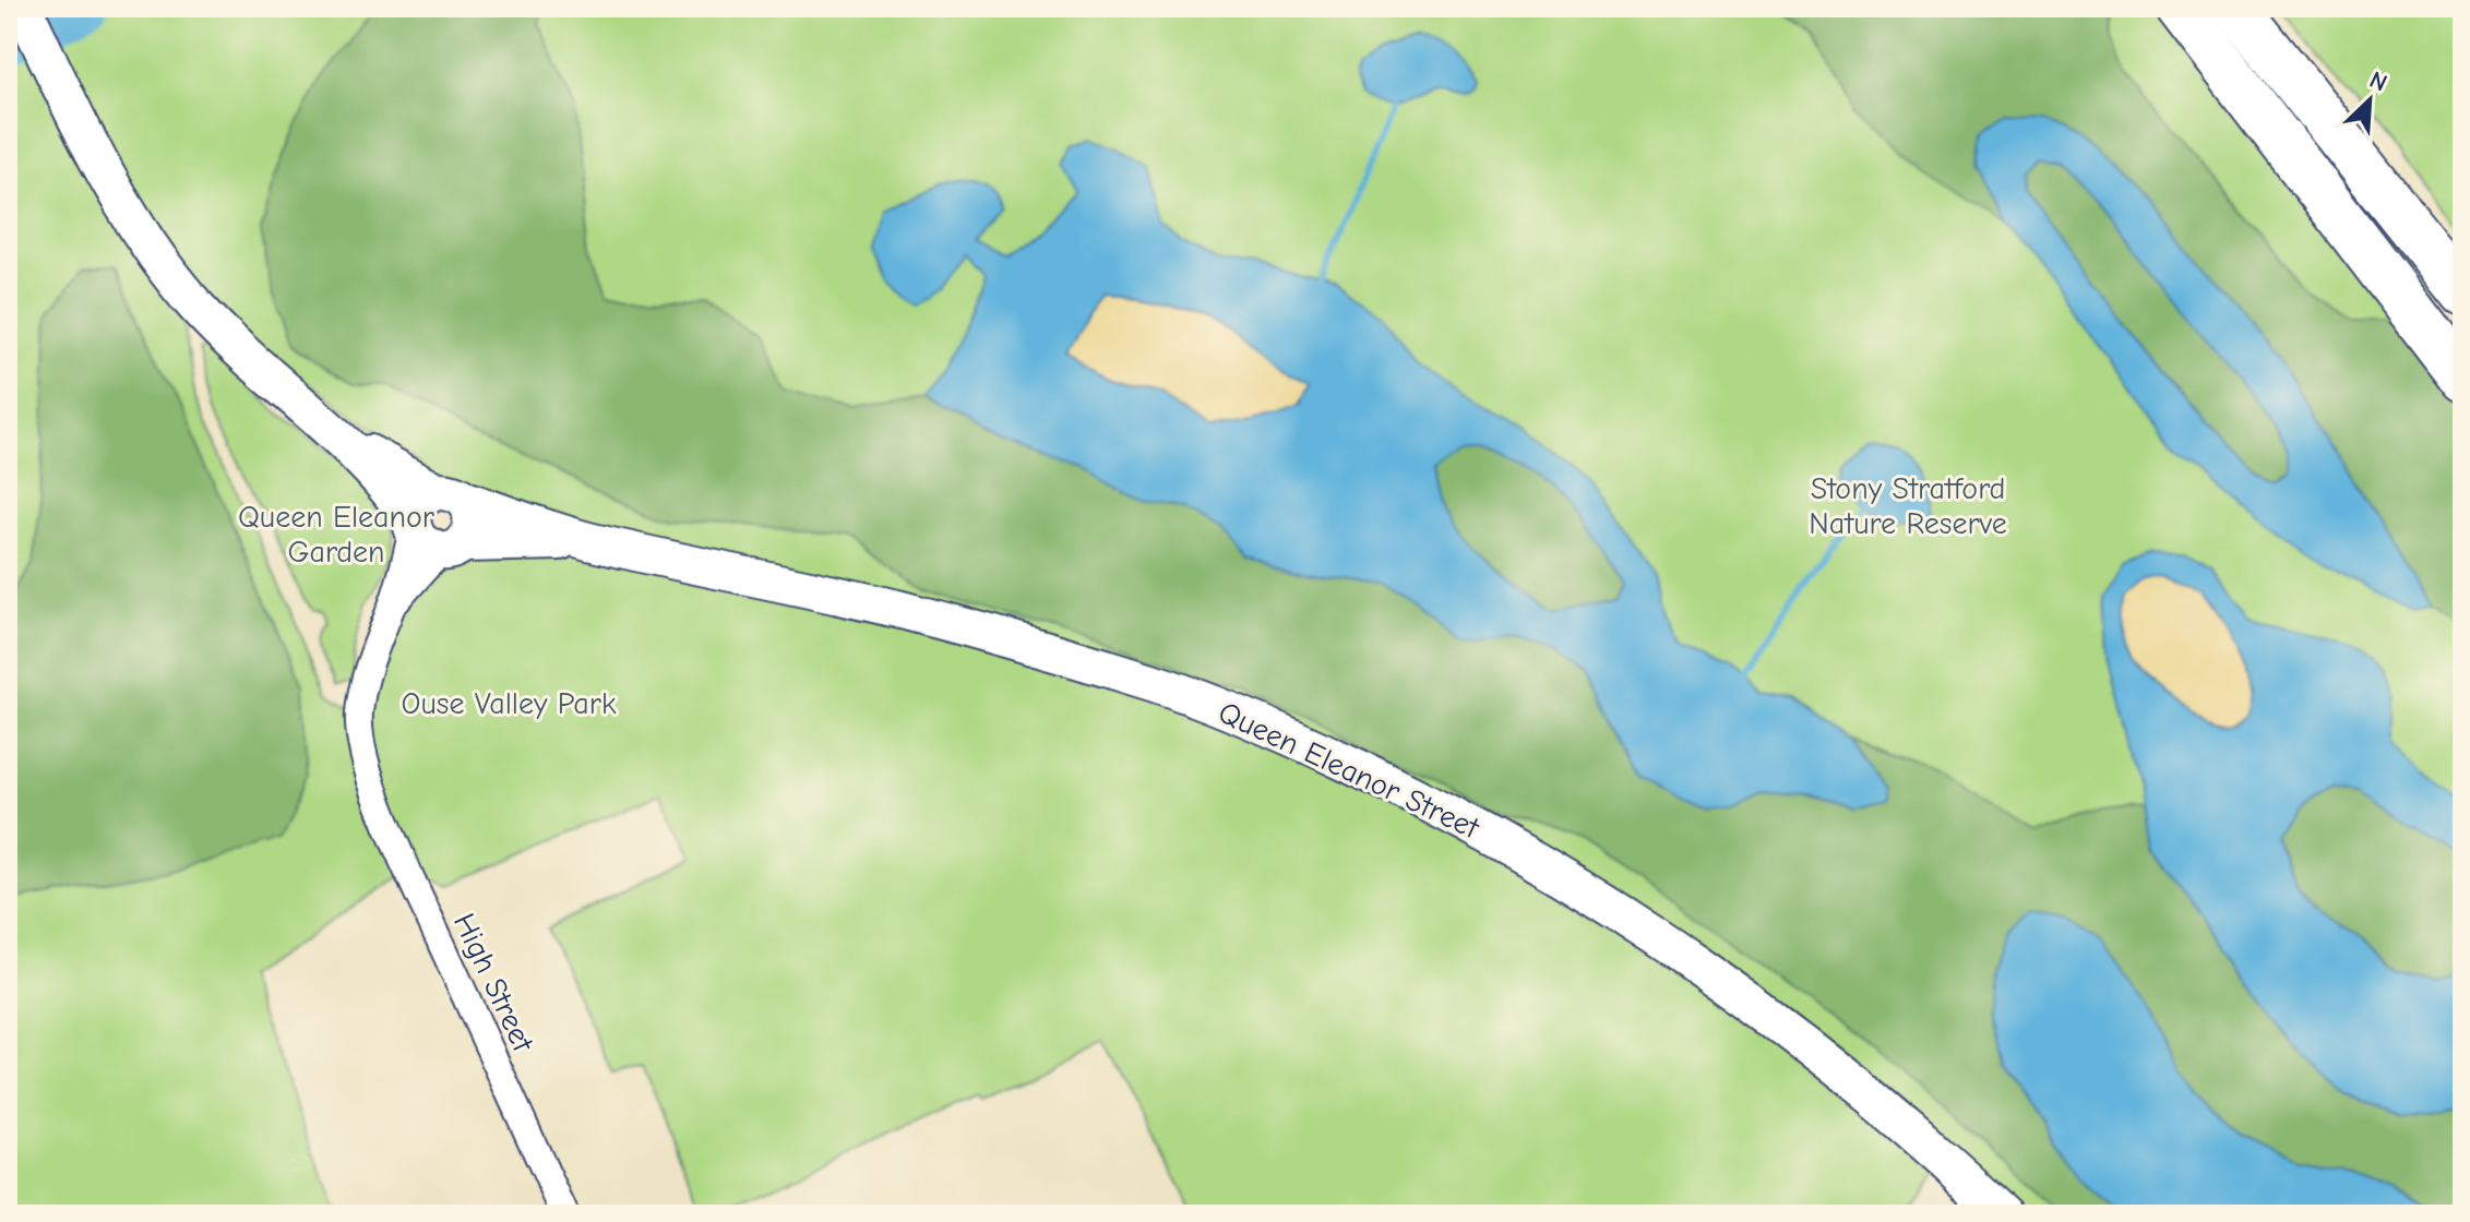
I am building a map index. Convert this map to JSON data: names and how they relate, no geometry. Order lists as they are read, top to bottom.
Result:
{
  "streets": {
    "street": ["Queen Eleanor Street", "High Street"]
  },
  "parks": ["Stony Stratford Nature Reserve", "Queen Eleanor Garden", "Ouse Valley Park"],
  "north": "top right"
}
